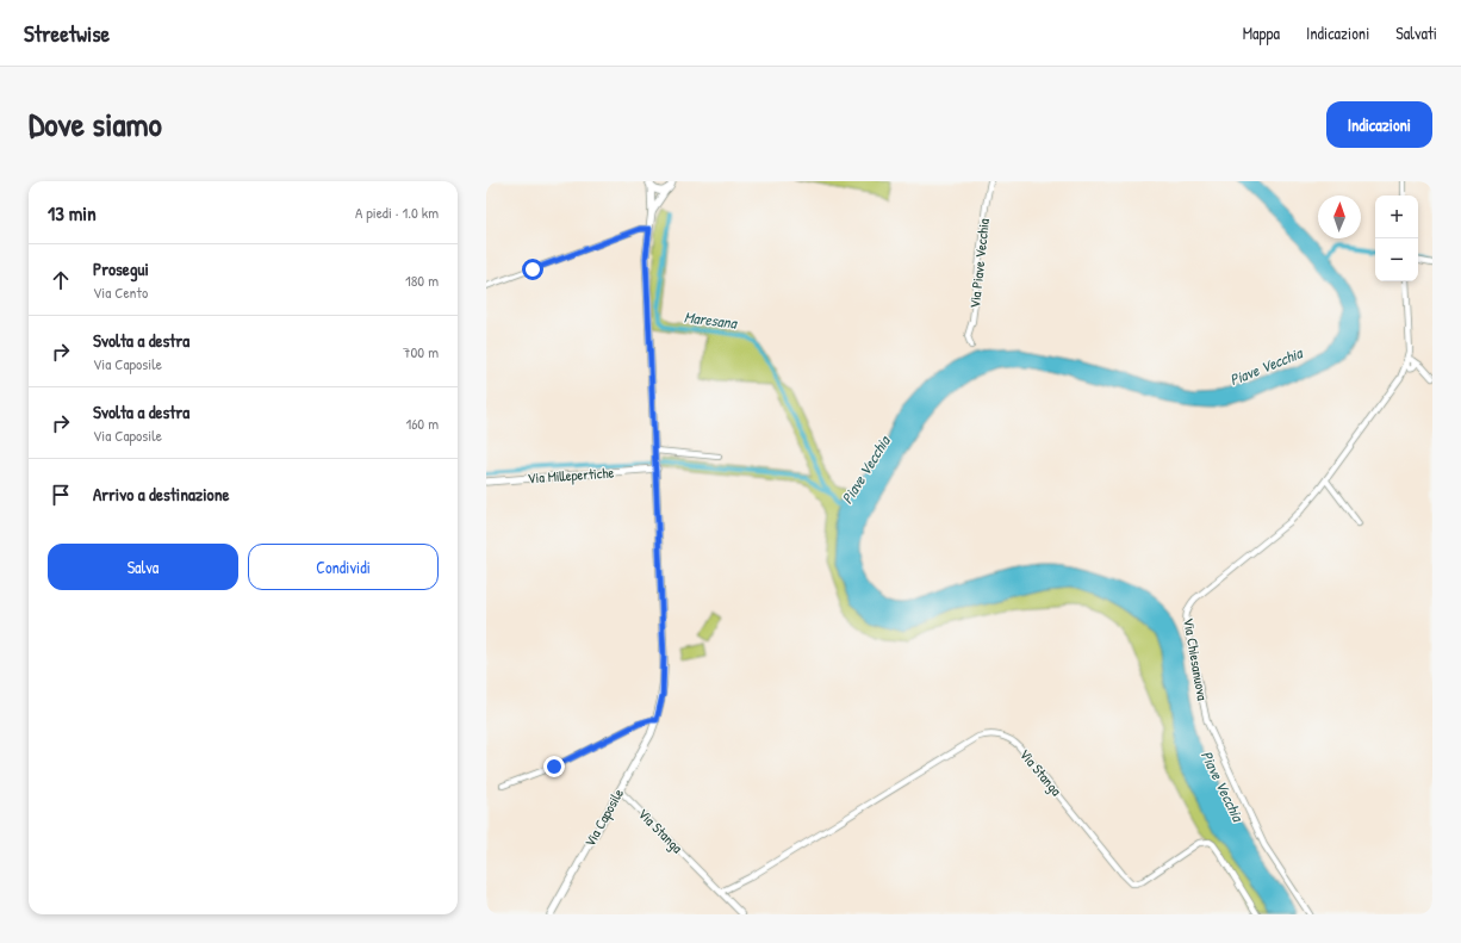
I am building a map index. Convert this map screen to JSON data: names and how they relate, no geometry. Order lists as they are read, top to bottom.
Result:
{
  "streets": {
    "street": [
      "Via Piave Vecchia",
      "Via Millepertiche",
      "Via Chiesanuova",
      "Via Stanga",
      "Via Caposile"
    ]
  },
  "crossings": [
    ["Via Millepertiche", "Via Caposile"],
    ["Via Stanga", "Via Caposile"]
  ],
  "water": ["Maresana", "Piave Vecchia"],
  "north": "top",
  "page": {
    "header": "Streetwise",
    "nav": ["Mappa", "Indicazioni", "Salvati"],
    "title": "Dove siamo",
    "buttons": [
      "Indicazioni",
      ["Salva", "Condividi"]
    ],
    "heading": ["13 min", "A piedi · 1.0 km"],
    "map_buttons": ["+", "−"],
    "list": [
      ["Prosegui", "Via Cento", "180 m"],
      ["Svolta a destra", "Via Caposile", "700 m"],
      ["Svolta a destra", "Via Caposile", "160 m"],
      "Arrivo a destinazione"
    ]
  }
}
